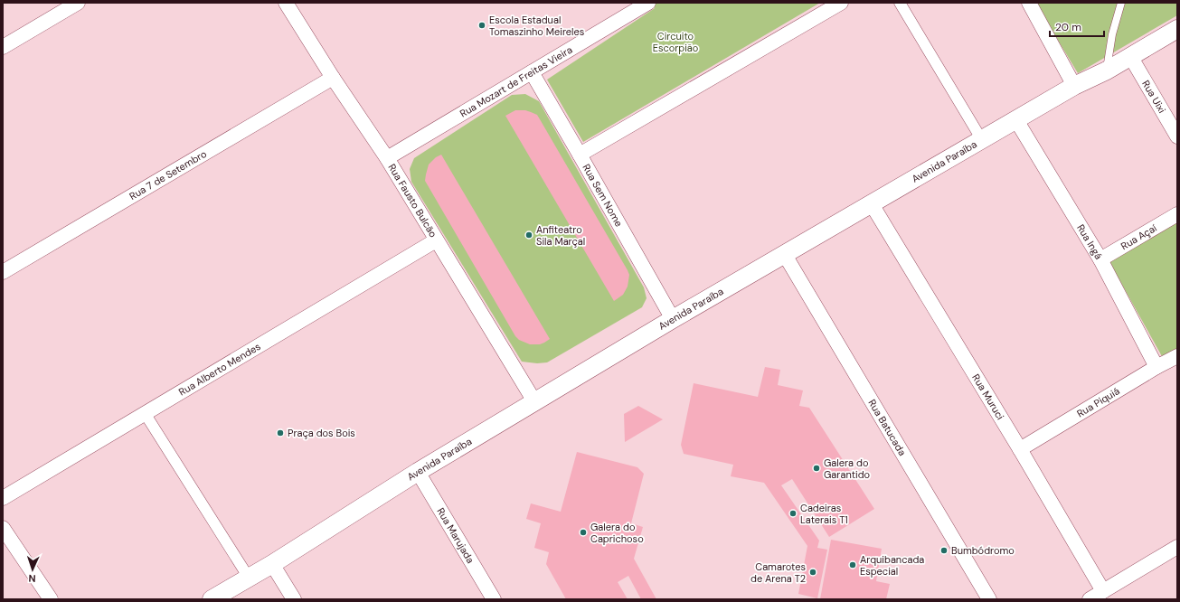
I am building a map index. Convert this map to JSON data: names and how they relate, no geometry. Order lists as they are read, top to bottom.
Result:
{
  "streets": {
    "street": [
      "Rua Mozart de Freitas Vieira",
      "Rua Uixi",
      "Avenida Paraíba",
      "Rua 7 de Setembro",
      "Rua Sem Nome",
      "Rua Fausto Bulcão",
      "Rua Açaí",
      "Rua Ingá",
      "Rua Alberto Mendes",
      "Rua Muruci",
      "Rua Piquiá",
      "Rua Batucada",
      "Rua Marujada"
    ]
  },
  "crossings": [
    ["Rua Mozart de Freitas Vieira", "Rua Sem Nome"],
    ["Rua Mozart de Freitas Vieira", "Rua Fausto Bulcão"],
    ["Rua Uixi", "Avenida Paraíba"],
    ["Avenida Paraíba", "Rua Sem Nome"],
    ["Avenida Paraíba", "Rua Fausto Bulcão"],
    ["Avenida Paraíba", "Rua Ingá"],
    ["Avenida Paraíba", "Rua Muruci"],
    ["Avenida Paraíba", "Rua Batucada"],
    ["Avenida Paraíba", "Rua Marujada"],
    ["Rua 7 de Setembro", "Rua Fausto Bulcão"],
    ["Rua Fausto Bulcão", "Rua Alberto Mendes"],
    ["Rua Açaí", "Rua Ingá"],
    ["Rua Ingá", "Rua Piquiá"],
    ["Rua Muruci", "Rua Piquiá"]
  ],
  "parks": ["Circuito Escorpião"],
  "places": [
    "Escola Estadual Tomaszinho Meireles",
    "Anfiteatro Sila Marçal",
    "Praça dos Bois",
    "Galera do Garantido",
    "Cadeiras Laterais T1",
    "Galera do Caprichoso",
    "Bumbódromo",
    "Arquibancada Especial",
    "Camarotes de Arena T2"
  ],
  "scale_bar": "20 m",
  "north": "bottom"
}
